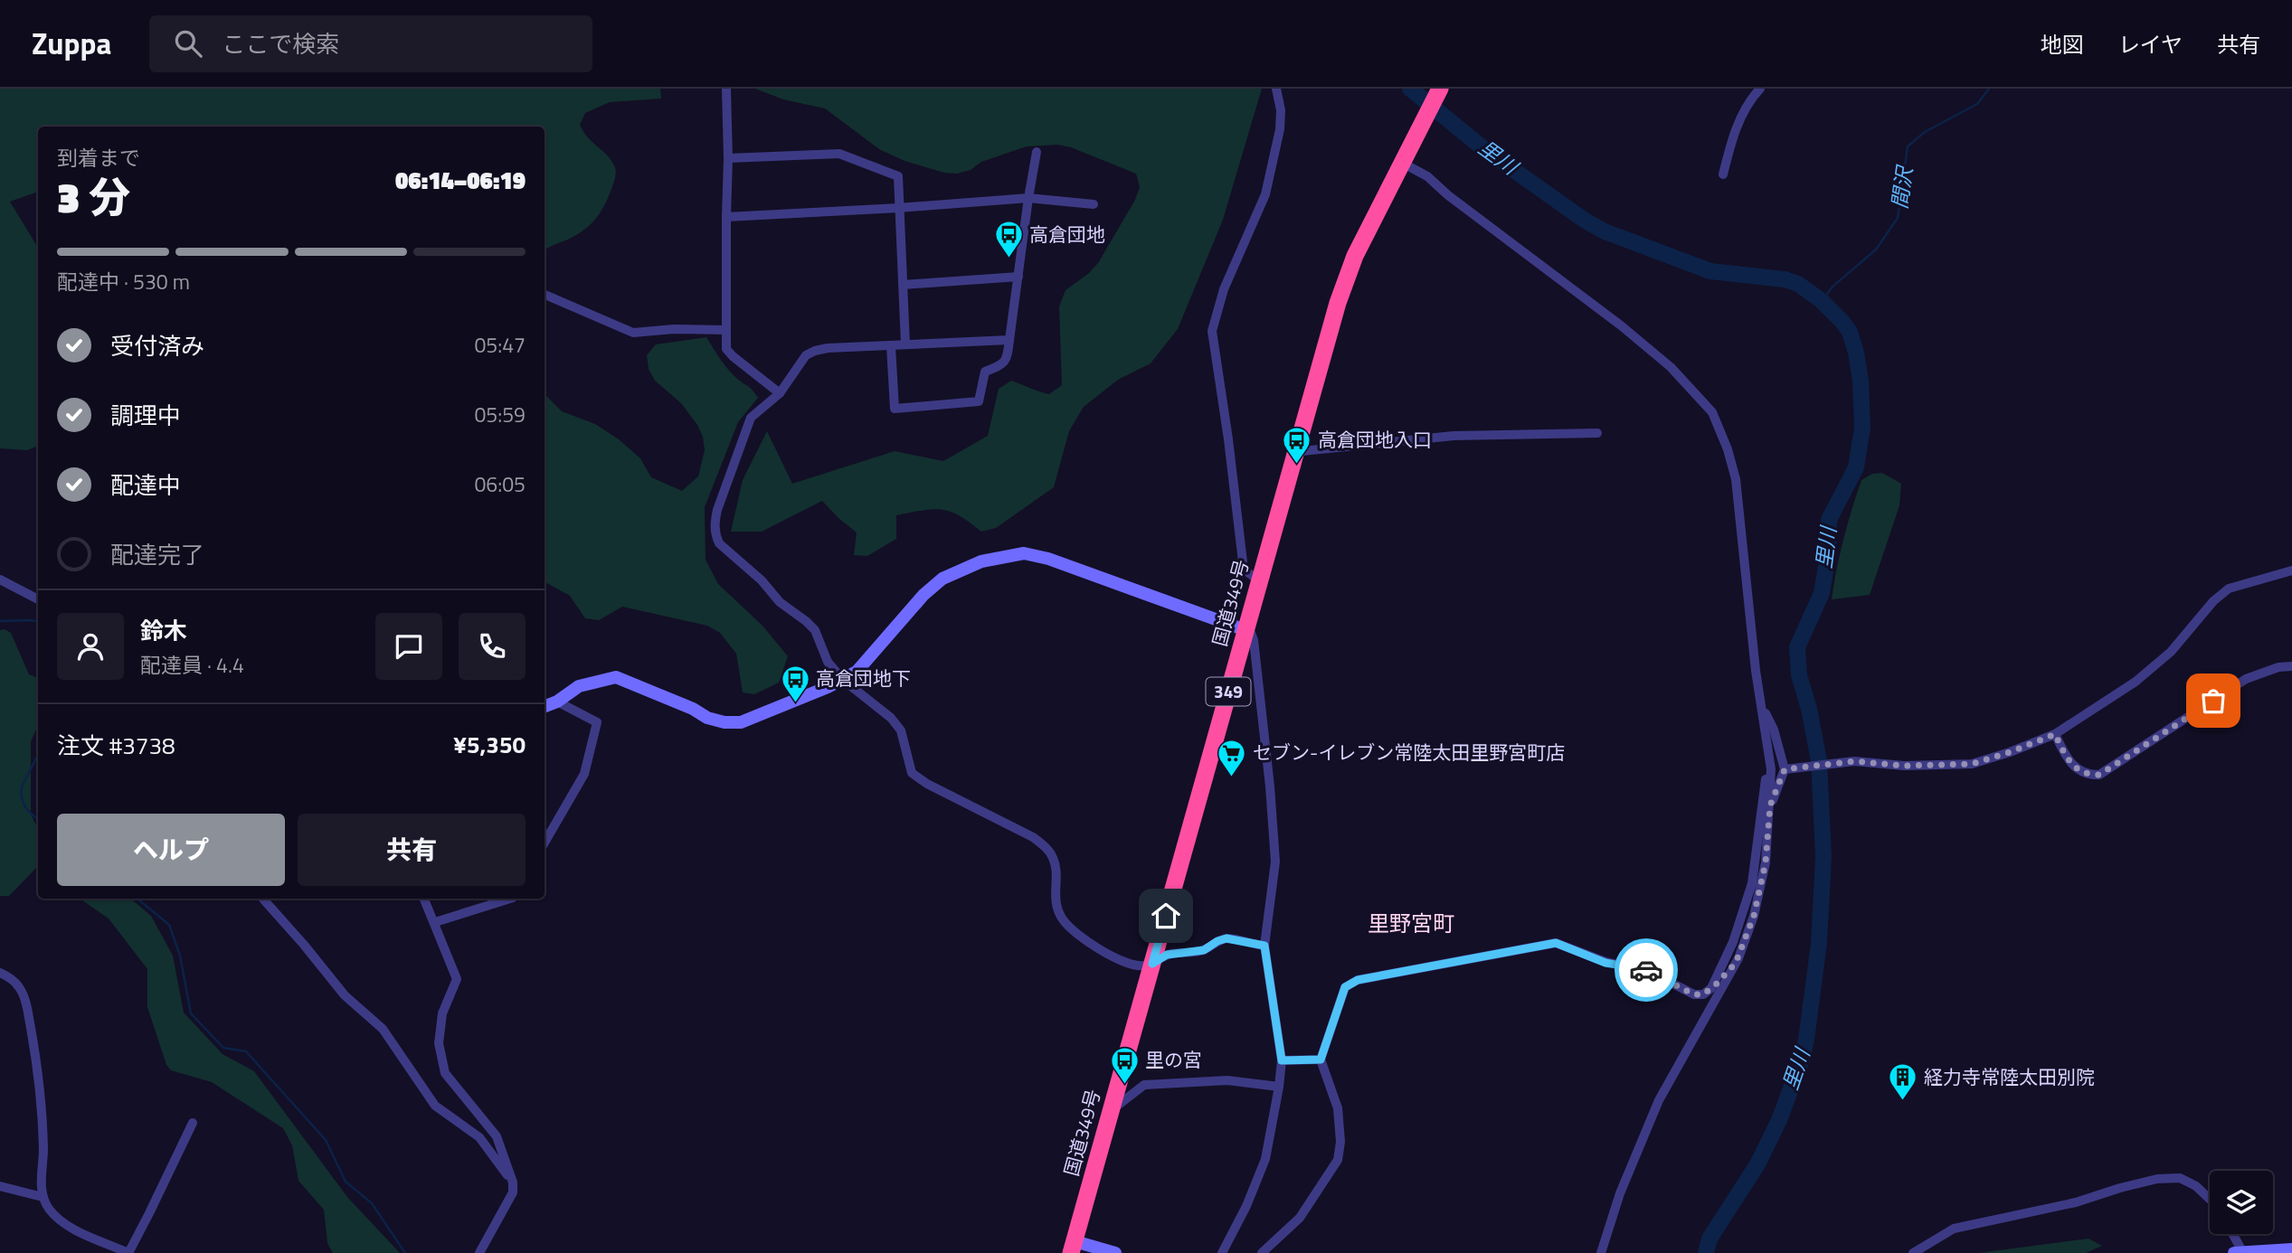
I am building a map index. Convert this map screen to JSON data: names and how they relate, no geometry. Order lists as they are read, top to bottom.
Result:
{
  "streets": {
    "highway": ["国道349号", "349"]
  },
  "districts": ["里野宮町"],
  "water": ["里川", "間沢"],
  "places": {
    "bus stop": [
      "高倉団地",
      "高倉団地入口",
      "高倉団地下",
      "里の宮"
    ],
    "supermarket": ["セブン-イレブン常陸太田里野宮町店"],
    "building": ["経力寺常陸太田別院"]
  },
  "page": {
    "header": "Zuppa",
    "search": "ここで検索",
    "nav": ["地図", "レイヤ", "共有"],
    "heading": ["3 分", "到着まで", "06:14–06:19"],
    "panel": [
      "鈴木",
      "配達員 · 4.4",
      "注文 #3738",
      "¥5,350"
    ],
    "bar": "配達中 · 530 m",
    "list": [
      ["受付済み", "05:47"],
      ["調理中", "05:59"],
      ["配達中", "06:05"],
      "配達完了"
    ],
    "buttons": ["ヘルプ", "共有"]
  }
}
